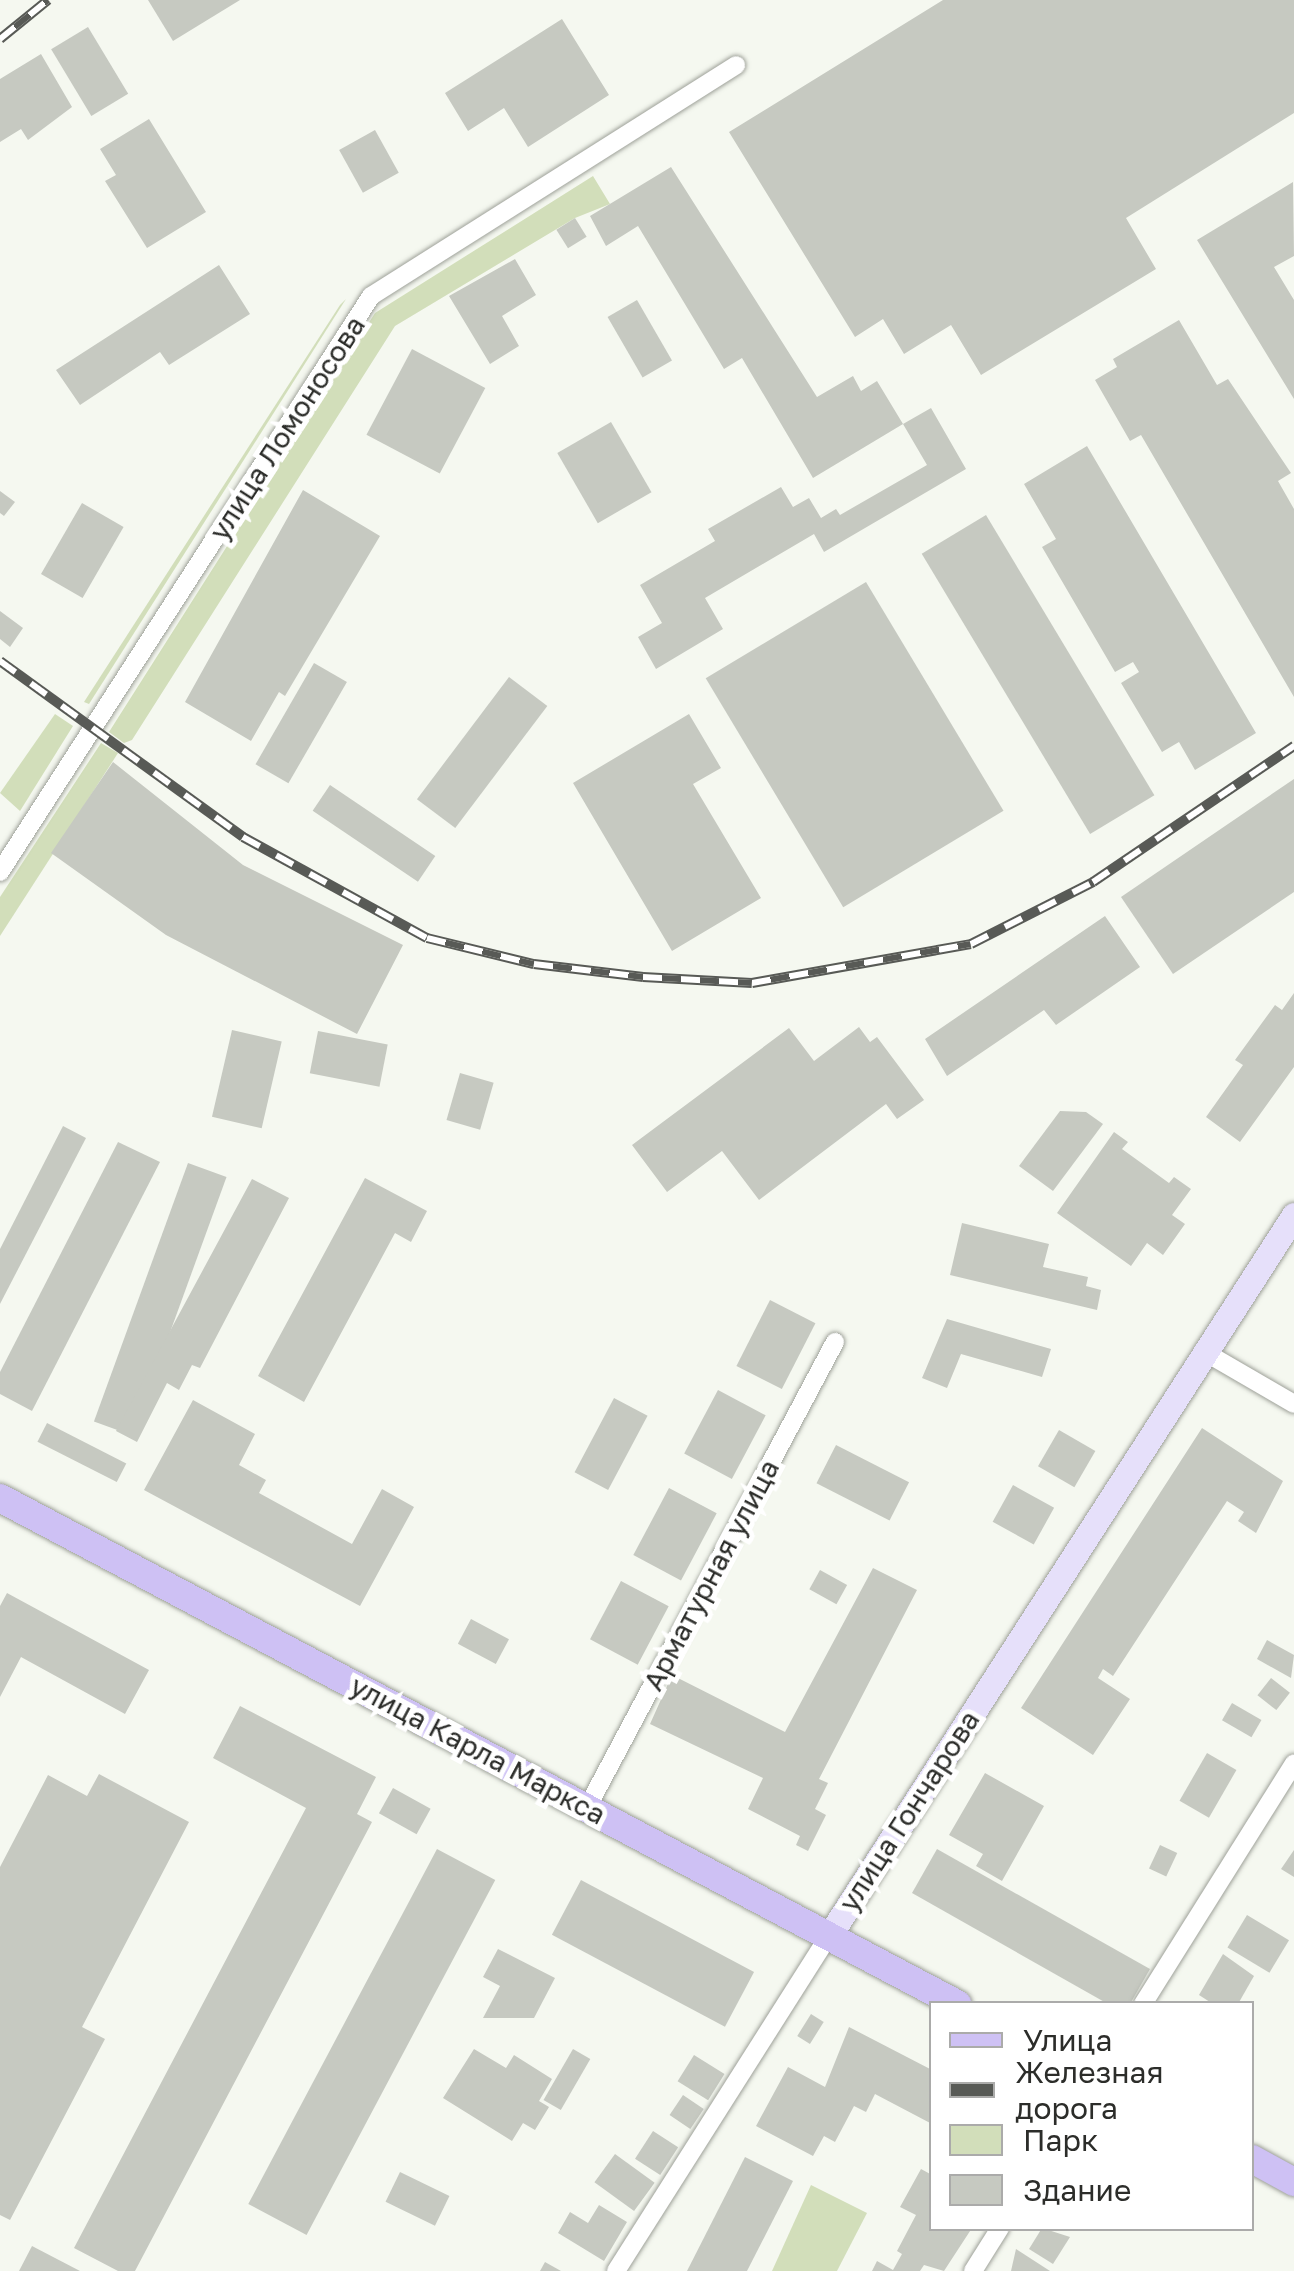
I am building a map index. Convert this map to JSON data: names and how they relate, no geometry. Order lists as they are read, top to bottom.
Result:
{
  "streets": {
    "main road": ["улица Карла Маркса"],
    "street": ["улица Ломоносова", "Арматурная улица", "улица Гончарова"]
  },
  "crossings": [
    ["Арматурная улица", "улица Карла Маркса"],
    ["улица Карла Маркса", "улица Гончарова"]
  ],
  "legend": [
    "Улица",
    "Железная дорога",
    "Парк",
    "Здание"
  ]
}
